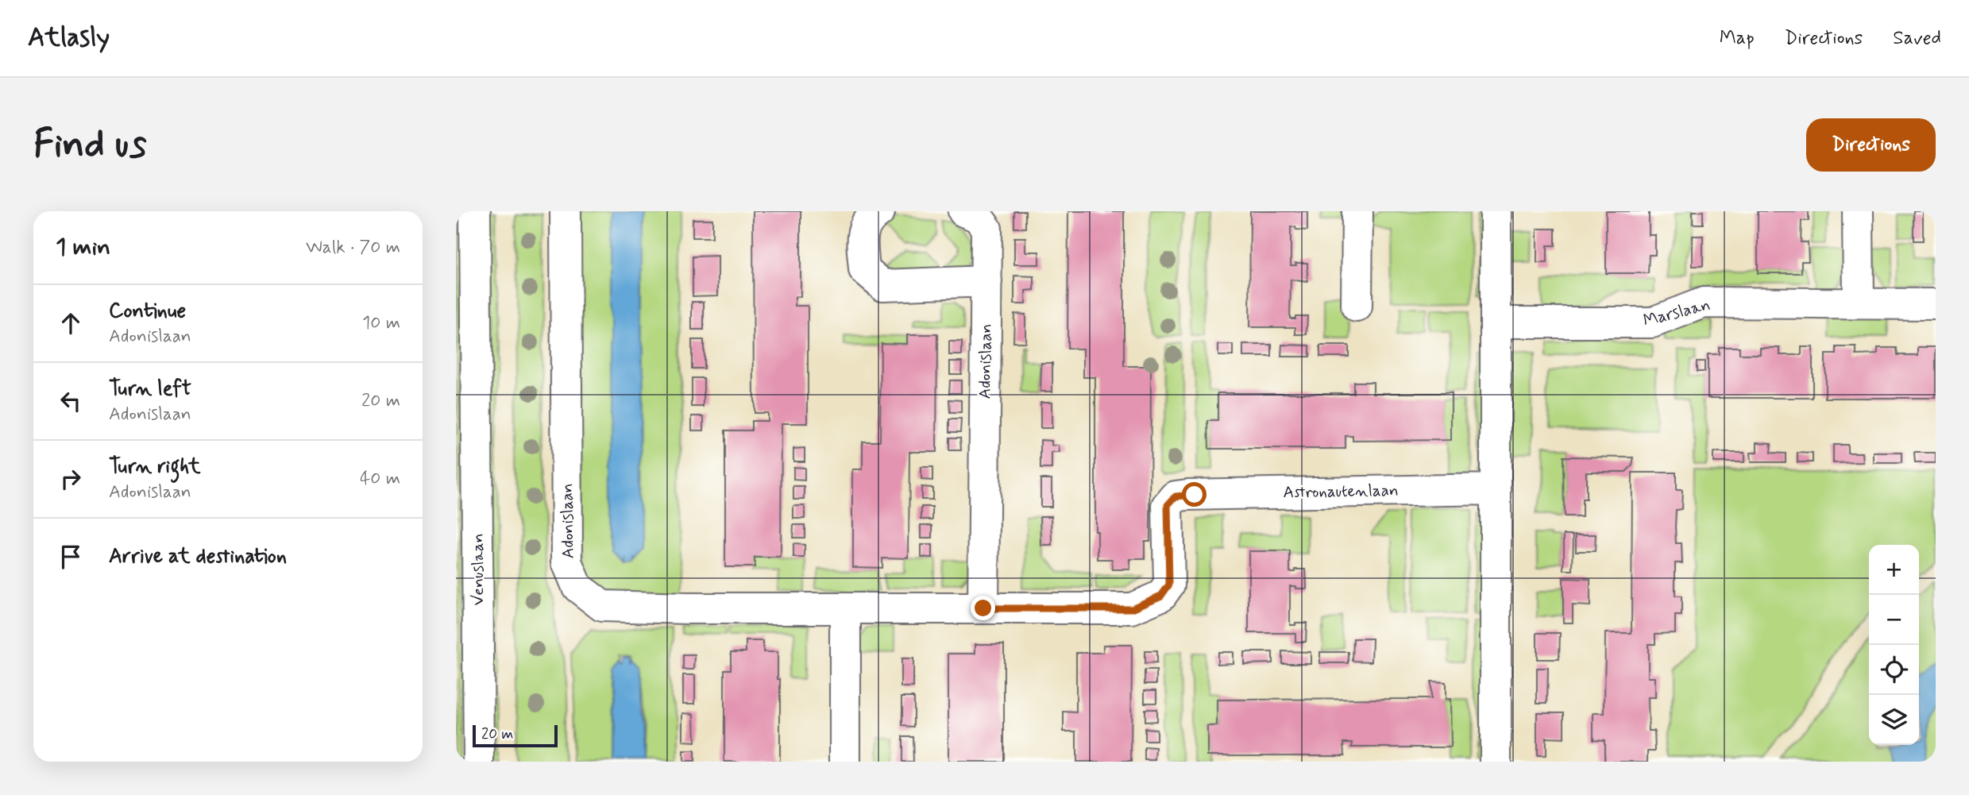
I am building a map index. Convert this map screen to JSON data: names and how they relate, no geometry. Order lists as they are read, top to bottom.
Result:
{
  "streets": {
    "street": [
      "Marslaan",
      "Adonislaan",
      "Astronautenlaan",
      "Venuslaan"
    ]
  },
  "crossings": [
    ["Adonislaan", "Astronautenlaan"]
  ],
  "scale_bar": "20 m",
  "page": {
    "header": "Atlasly",
    "nav": ["Map", "Directions", "Saved"],
    "buttons": "Directions",
    "title": "Find us",
    "heading": ["1 min", "Walk · 70 m"],
    "list": [
      ["Continue", "Adonislaan", "10 m"],
      ["Turn left", "Adonislaan", "20 m"],
      ["Turn right", "Adonislaan", "40 m"],
      "Arrive at destination"
    ],
    "map_buttons": ["+", "−"],
    "scale": "20 m"
  }
}
